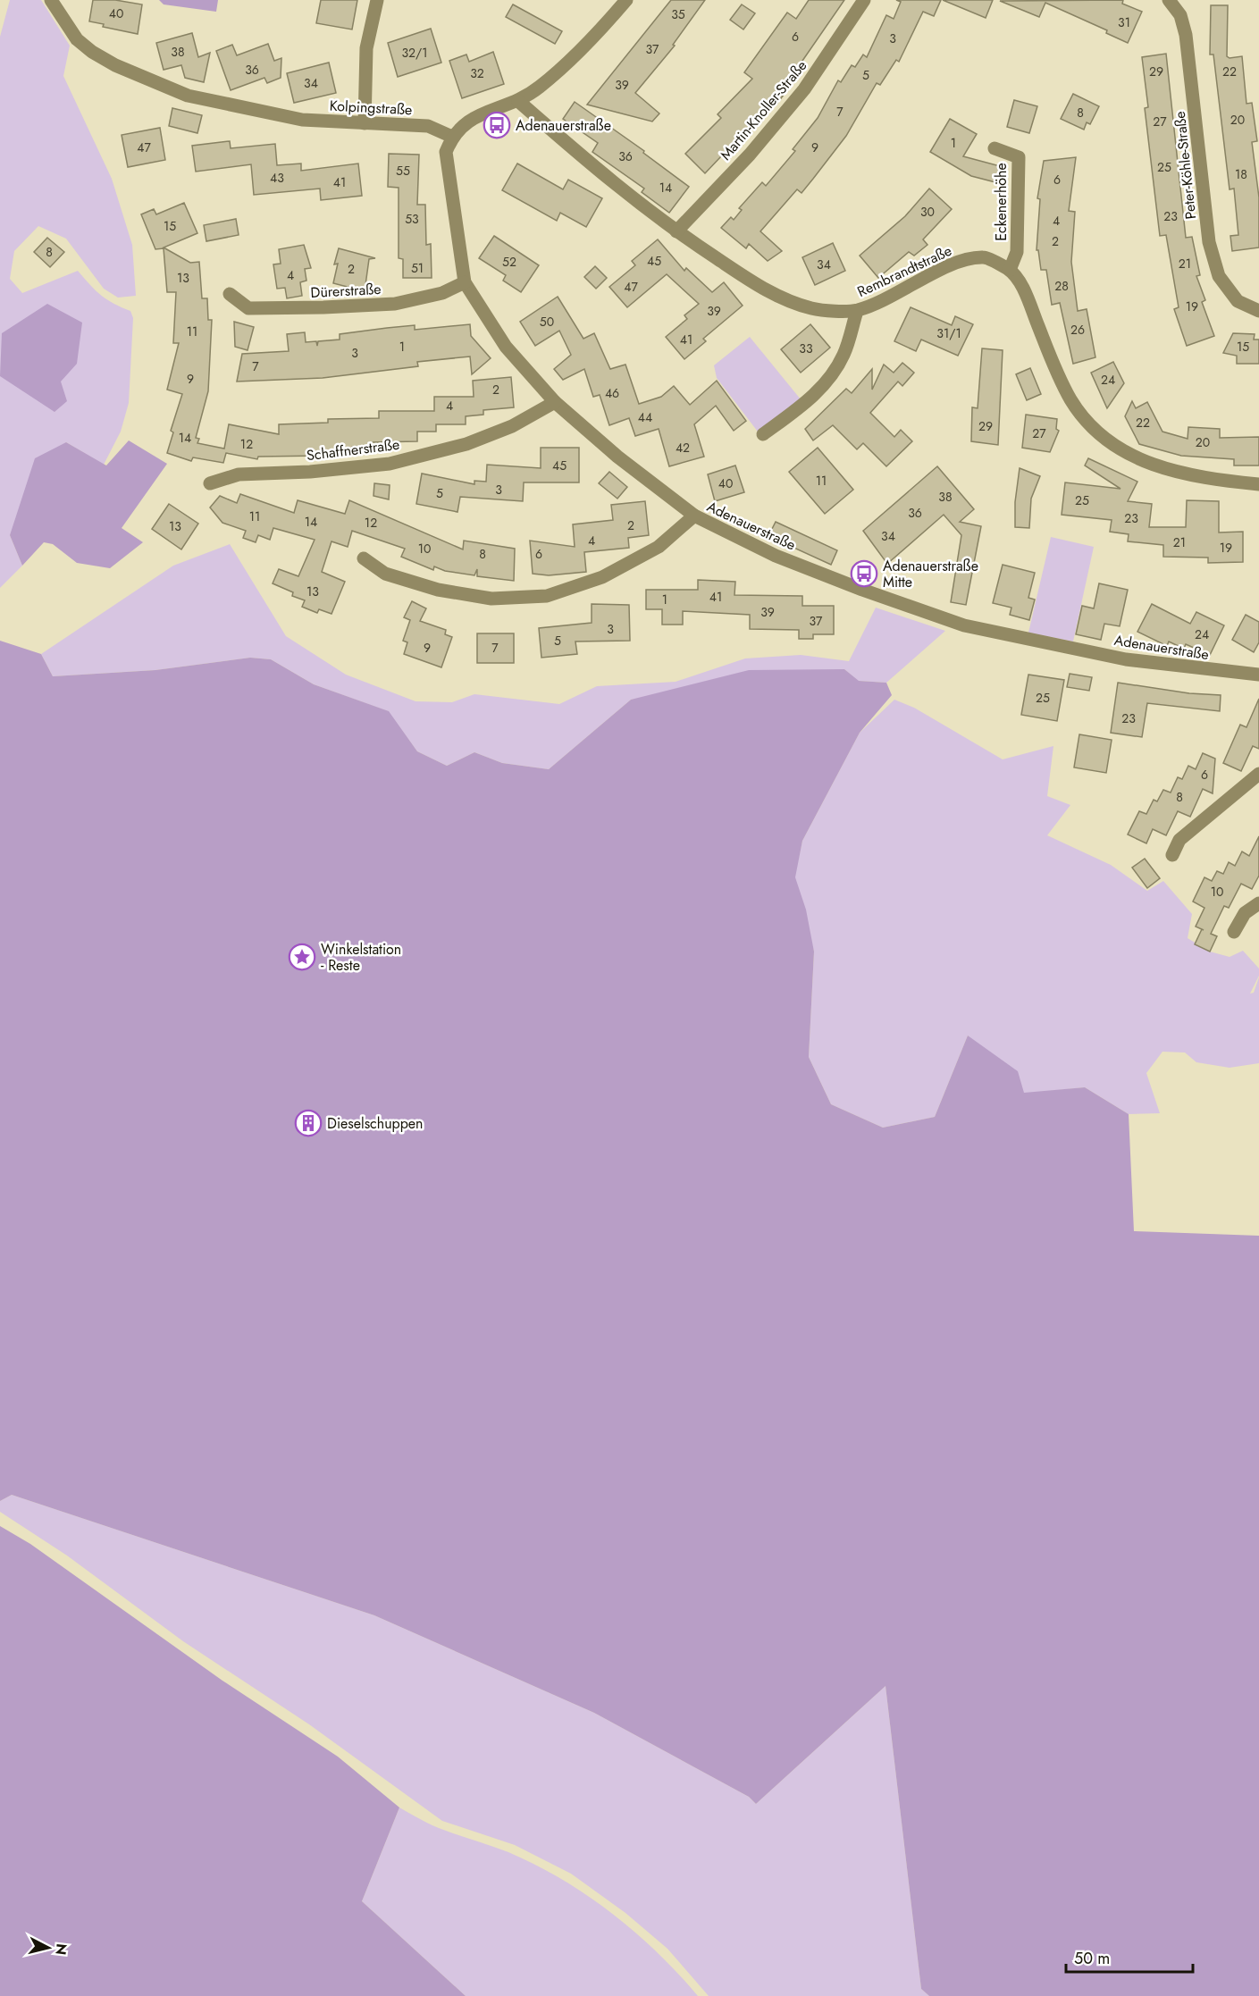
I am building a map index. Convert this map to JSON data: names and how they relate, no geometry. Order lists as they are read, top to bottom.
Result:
{
  "streets": {
    "street": [
      "Kolpingstraße",
      "Martin-Knoller-Straße",
      "Peter-Köhle-Straße",
      "Eckenerhöhe",
      "Rembrandtstraße",
      "Dürerstraße",
      "Schaffnerstraße",
      "Adenauerstraße"
    ]
  },
  "crossings": [
    ["Kolpingstraße", "Adenauerstraße"],
    ["Martin-Knoller-Straße", "Rembrandtstraße"],
    ["Eckenerhöhe", "Rembrandtstraße"],
    ["Dürerstraße", "Adenauerstraße"],
    ["Schaffnerstraße", "Adenauerstraße"]
  ],
  "places": {
    "bus stop": ["Adenauerstraße", "Adenauerstraße Mitte"],
    "place": ["Winkelstation - Reste"],
    "building": ["Dieselschuppen"]
  },
  "house_numbers": [
    "40",
    "35",
    "31",
    "6",
    "3",
    "37",
    "38",
    "32/1",
    "36",
    "29",
    "22",
    "32",
    "5",
    "34",
    "39",
    "7",
    "8",
    "20",
    "27",
    "1",
    "47",
    "9",
    "36",
    "25",
    "55",
    "18",
    "43",
    "6",
    "41",
    "14",
    "30",
    "23",
    "53",
    "4",
    "15",
    "2",
    "8",
    "45",
    "52",
    "21",
    "34",
    "51",
    "2",
    "4",
    "13",
    "28",
    "47",
    "19",
    "39",
    "50",
    "26",
    "11",
    "31/1",
    "41",
    "1",
    "15",
    "33",
    "3",
    "7",
    "9",
    "24",
    "2",
    "46",
    "4",
    "44",
    "22",
    "29",
    "27",
    "14",
    "20",
    "12",
    "42",
    "45",
    "11",
    "40",
    "3",
    "5",
    "38",
    "25",
    "36",
    "11",
    "23",
    "14",
    "12",
    "2",
    "13",
    "34",
    "4",
    "21",
    "19",
    "10",
    "8",
    "6",
    "13",
    "41",
    "1",
    "39",
    "37",
    "3",
    "24",
    "5",
    "9",
    "7",
    "25",
    "23",
    "6",
    "8",
    "10"
  ],
  "scale_bar": "50 m",
  "north": "right"
}
